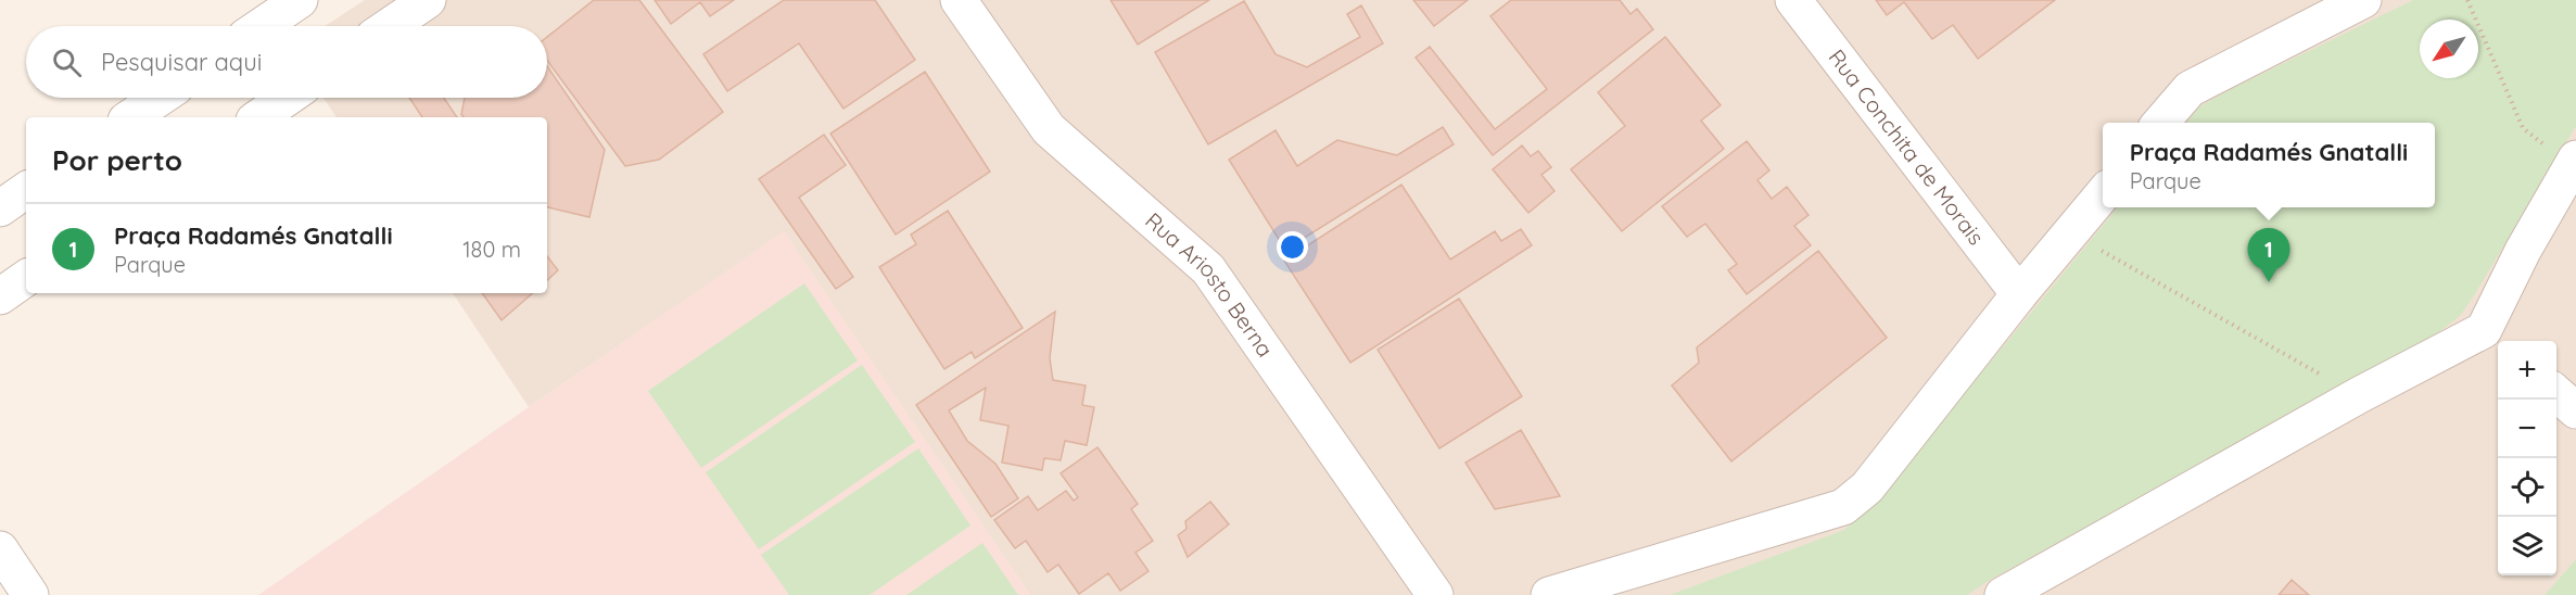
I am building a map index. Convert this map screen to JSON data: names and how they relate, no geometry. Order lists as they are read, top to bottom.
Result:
{
  "streets": {
    "street": ["Rua Conchita de Morais", "Rua Ariosto Berna"]
  },
  "north": "bottom left",
  "page": {
    "search": "Pesquisar aqui",
    "heading": "Por perto",
    "popup": ["Praça Radamés Gnatalli", "Parque"],
    "list": [
      {
        "mark": "1",
        "name": "Praça Radamés Gnatalli",
        "note": "Parque",
        "value": "180 m"
      }
    ],
    "pins": "1",
    "map_buttons": ["+", "−"]
  }
}
